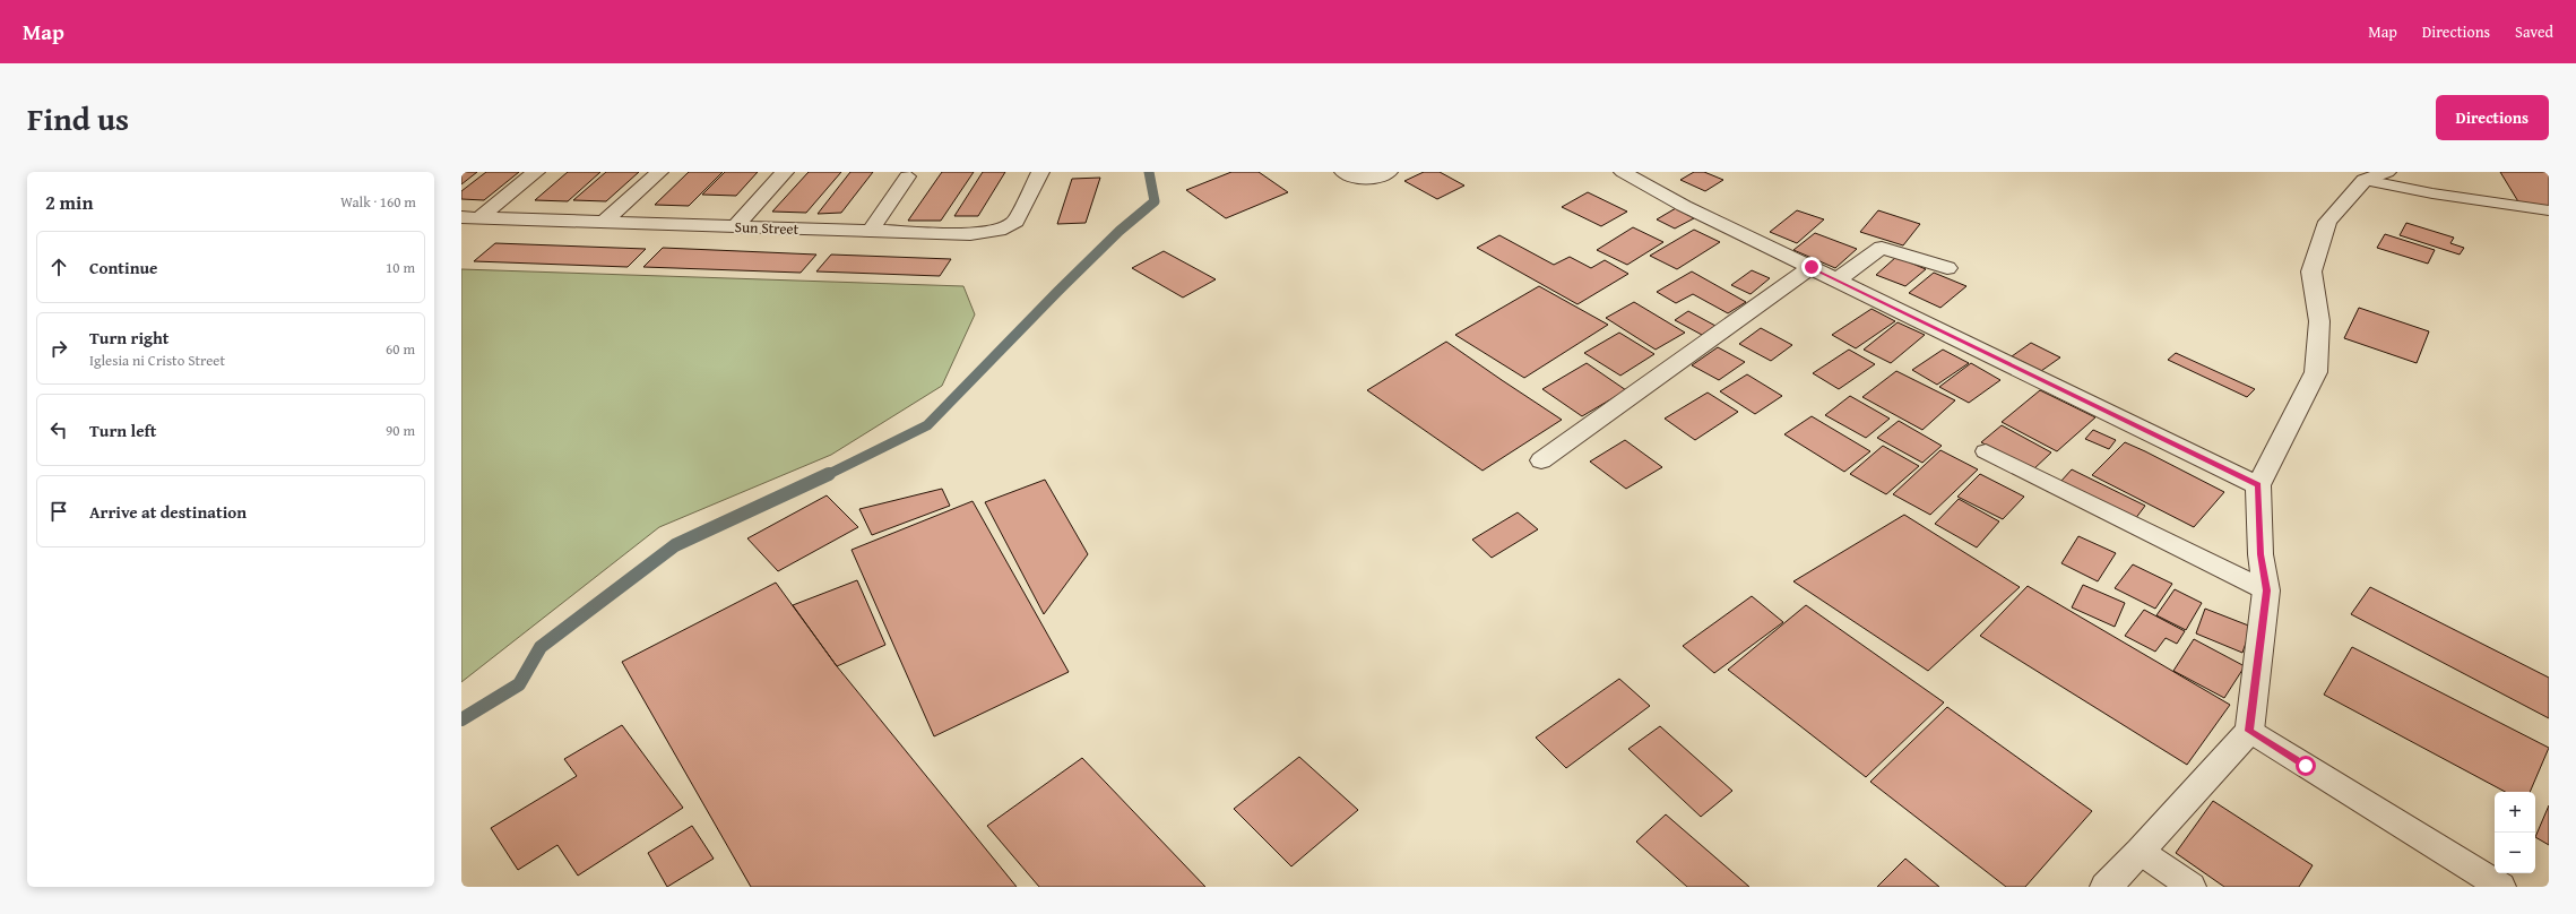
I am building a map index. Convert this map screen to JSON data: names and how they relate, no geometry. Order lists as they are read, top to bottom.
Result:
{
  "streets": {
    "street": ["Sun Street"]
  },
  "page": {
    "header": "Map",
    "nav": ["Map", "Directions", "Saved"],
    "title": "Find us",
    "buttons": "Directions",
    "heading": ["2 min", "Walk · 160 m"],
    "list": [
      ["Continue", "10 m"],
      ["Turn right", "Iglesia ni Cristo Street", "60 m"],
      ["Turn left", "90 m"],
      "Arrive at destination"
    ],
    "map_buttons": ["+", "−"]
  }
}
